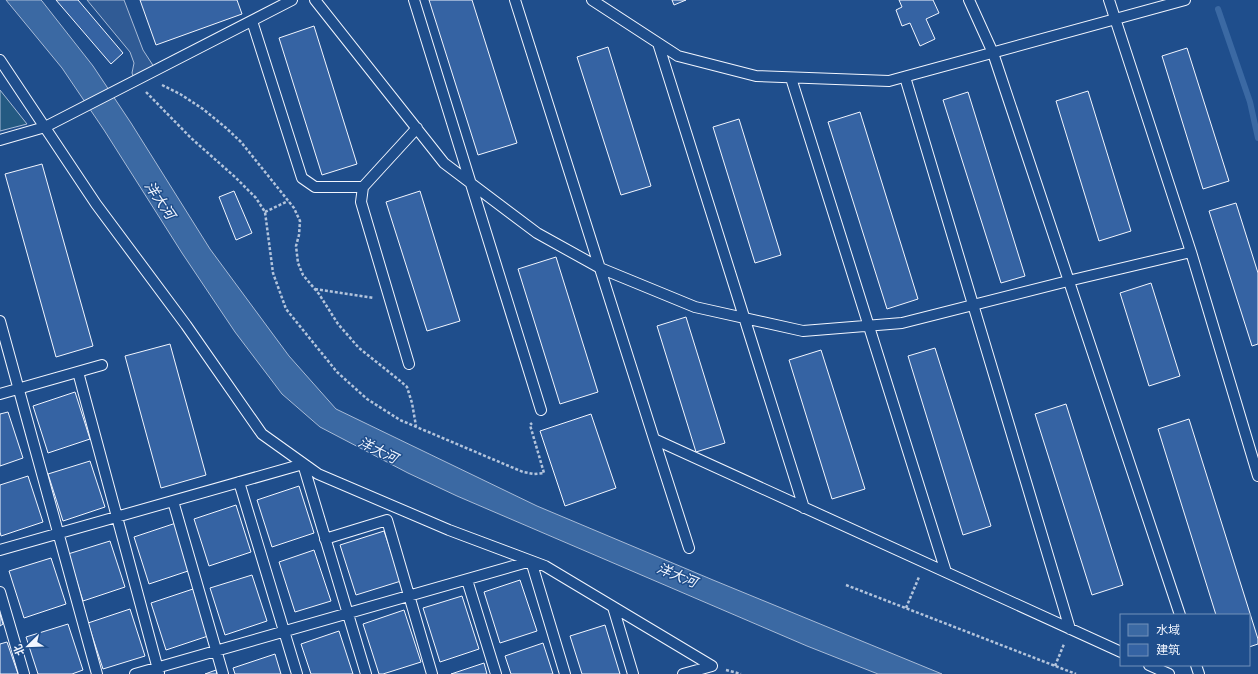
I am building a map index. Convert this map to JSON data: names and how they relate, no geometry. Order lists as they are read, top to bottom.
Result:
{
  "water": ["洋大河"],
  "legend": ["水域", "建筑"],
  "north": "bottom left"
}
